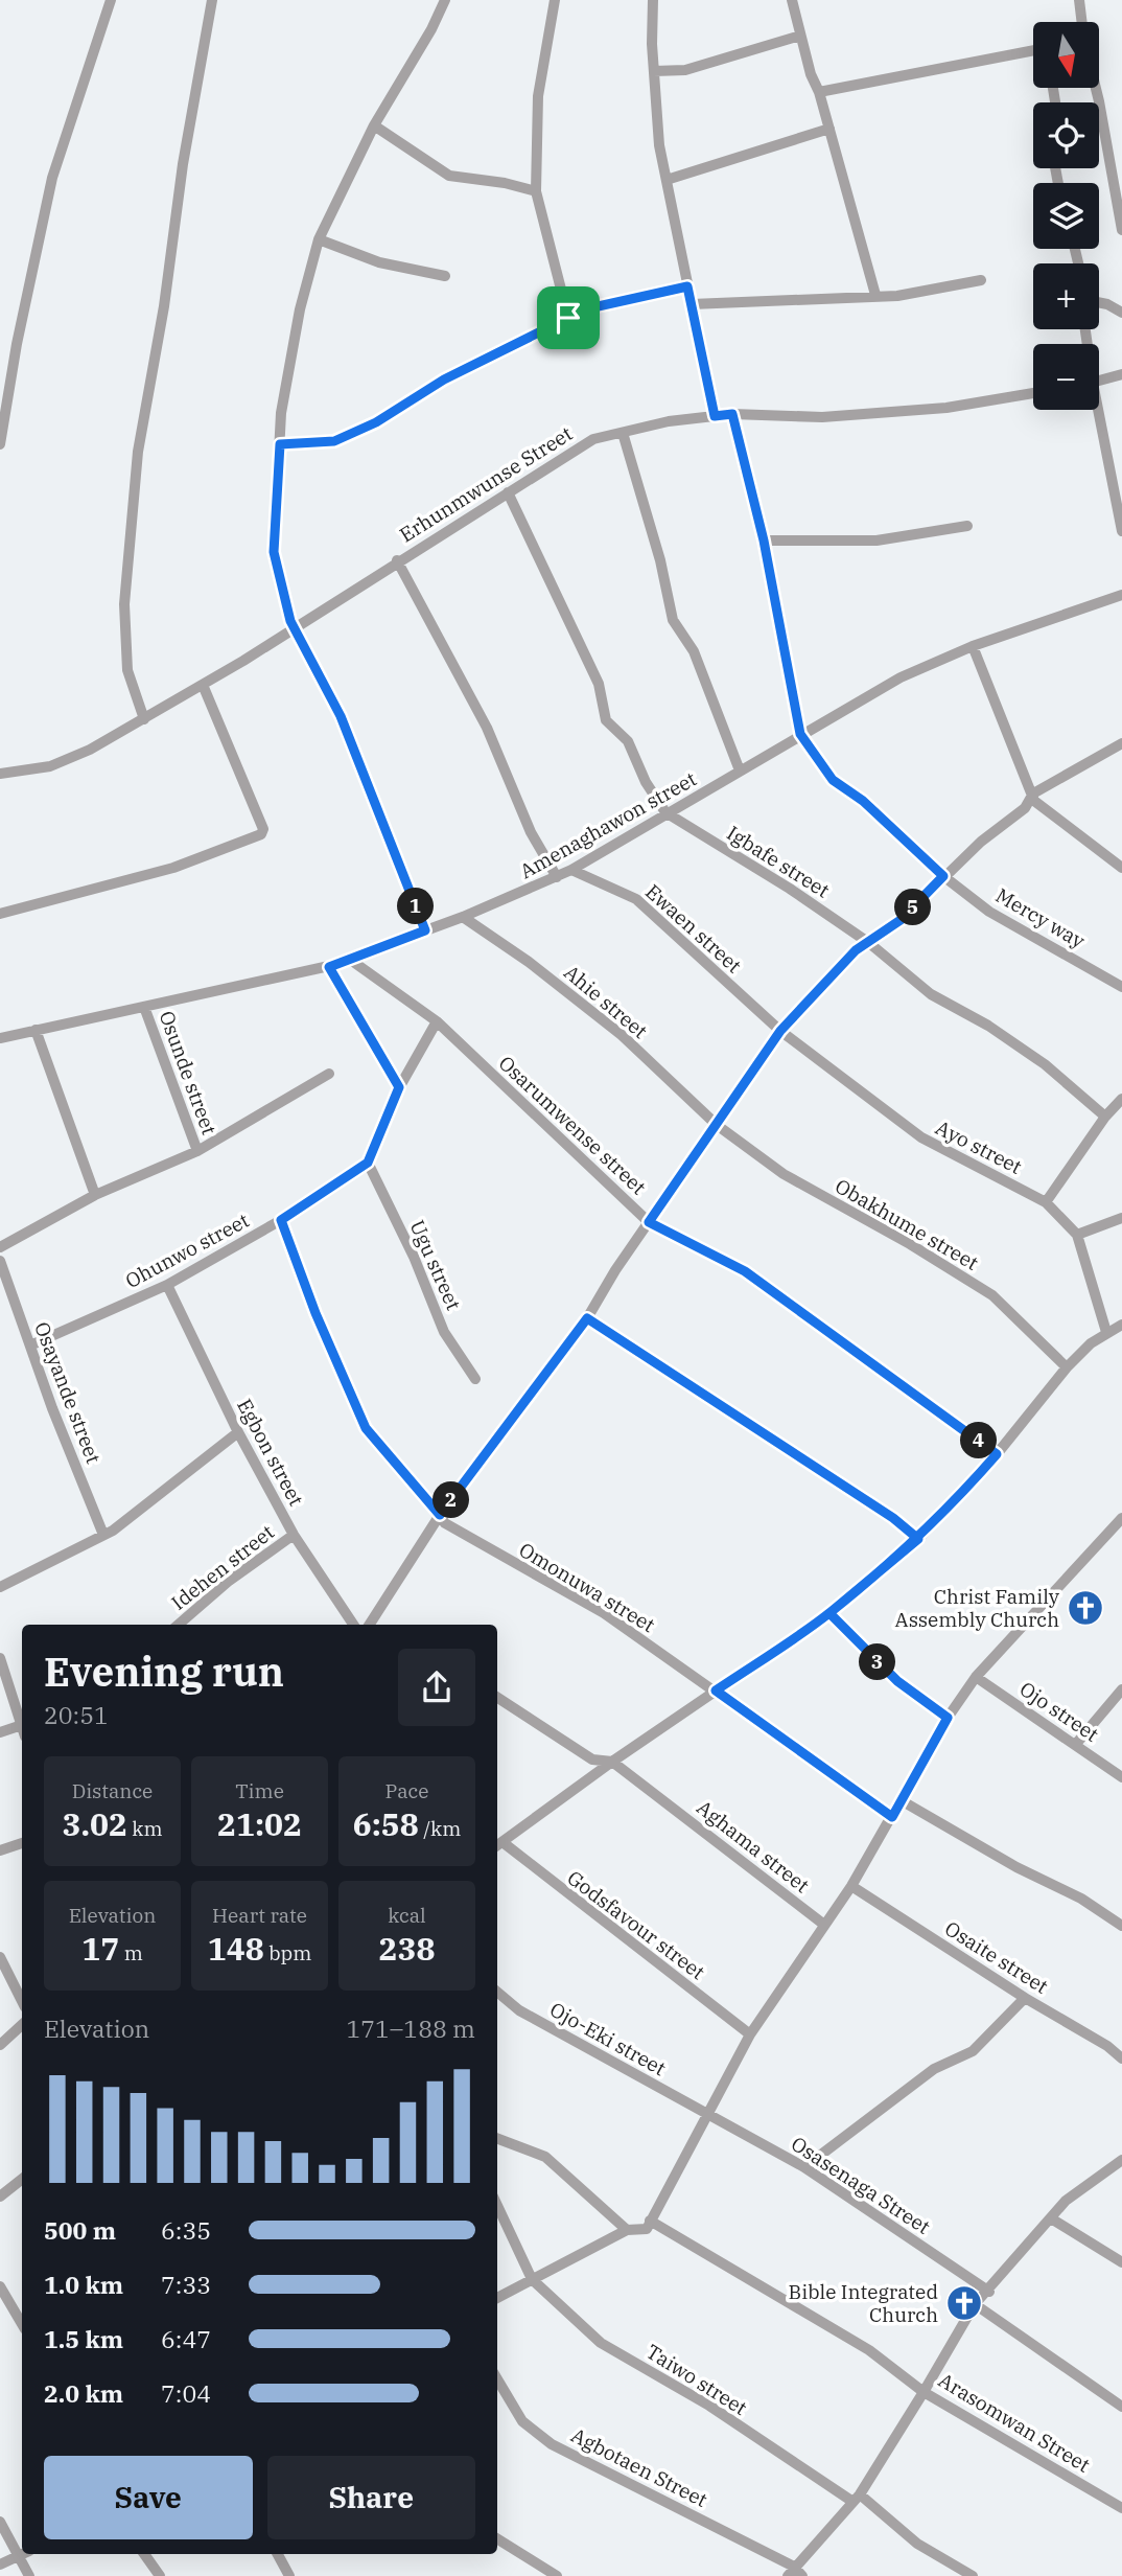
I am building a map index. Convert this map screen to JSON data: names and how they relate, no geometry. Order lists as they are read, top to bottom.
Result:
{
  "streets": {
    "street": [
      "Erhunmwunse Street",
      "Amenaghawon street",
      "Igbafe street",
      "Mercy way",
      "Ewaen street",
      "Ahie street",
      "Osunde street",
      "Osarumwense street",
      "Ayo street",
      "Obakhume street",
      "Ohunwo street",
      "Ugu street",
      "Osayande street",
      "Egbon street",
      "Idehen street",
      "Omonuwa street",
      "Ojo street",
      "Aghama street",
      "Godsfavour street",
      "Osaite street",
      "Ojo-Eki street",
      "Osasenaga Street",
      "Taiwo street",
      "Arasomwan Street",
      "Agbotaen Street"
    ]
  },
  "crossings": [
    ["Amenaghawon street", "Igbafe street"],
    ["Amenaghawon street", "Mercy way"],
    ["Amenaghawon street", "Ewaen street"],
    ["Amenaghawon street", "Ahie street"],
    ["Amenaghawon street", "Osunde street"],
    ["Amenaghawon street", "Osarumwense street"],
    ["Ewaen street", "Ayo street"],
    ["Ahie street", "Obakhume street"],
    ["Ohunwo street", "Ugu street"],
    ["Ohunwo street", "Osayande street"],
    ["Ohunwo street", "Egbon street"],
    ["Ohunwo street", "Omonuwa street"],
    ["Egbon street", "Idehen street"],
    ["Ojo-Eki street", "Osasenaga Street"],
    ["Osasenaga Street", "Arasomwan Street"]
  ],
  "places": {
    "church": ["Christ Family Assembly Church", "Bible Integrated Church"]
  },
  "north": "bottom",
  "page": {
    "map_buttons": ["+", "−"],
    "pins": [
      "1",
      "5",
      "4",
      "2",
      "3"
    ],
    "heading": ["Evening run", "20:51"],
    "stats": [
      ["Distance", "3.02 km"],
      ["Time", "21:02"],
      ["Pace", "6:58 /km"],
      ["Elevation", "17 m"],
      ["Heart rate", "148 bpm"],
      ["kcal", "238"]
    ],
    "chart": ["Elevation", "171–188 m"],
    "list": [
      {
        "name": "500 m",
        "note": "6:35"
      },
      {
        "name": "1.0 km",
        "note": "7:33"
      },
      {
        "name": "1.5 km",
        "note": "6:47"
      },
      {
        "name": "2.0 km",
        "note": "7:04"
      }
    ],
    "buttons": ["Save", "Share"]
  }
}
